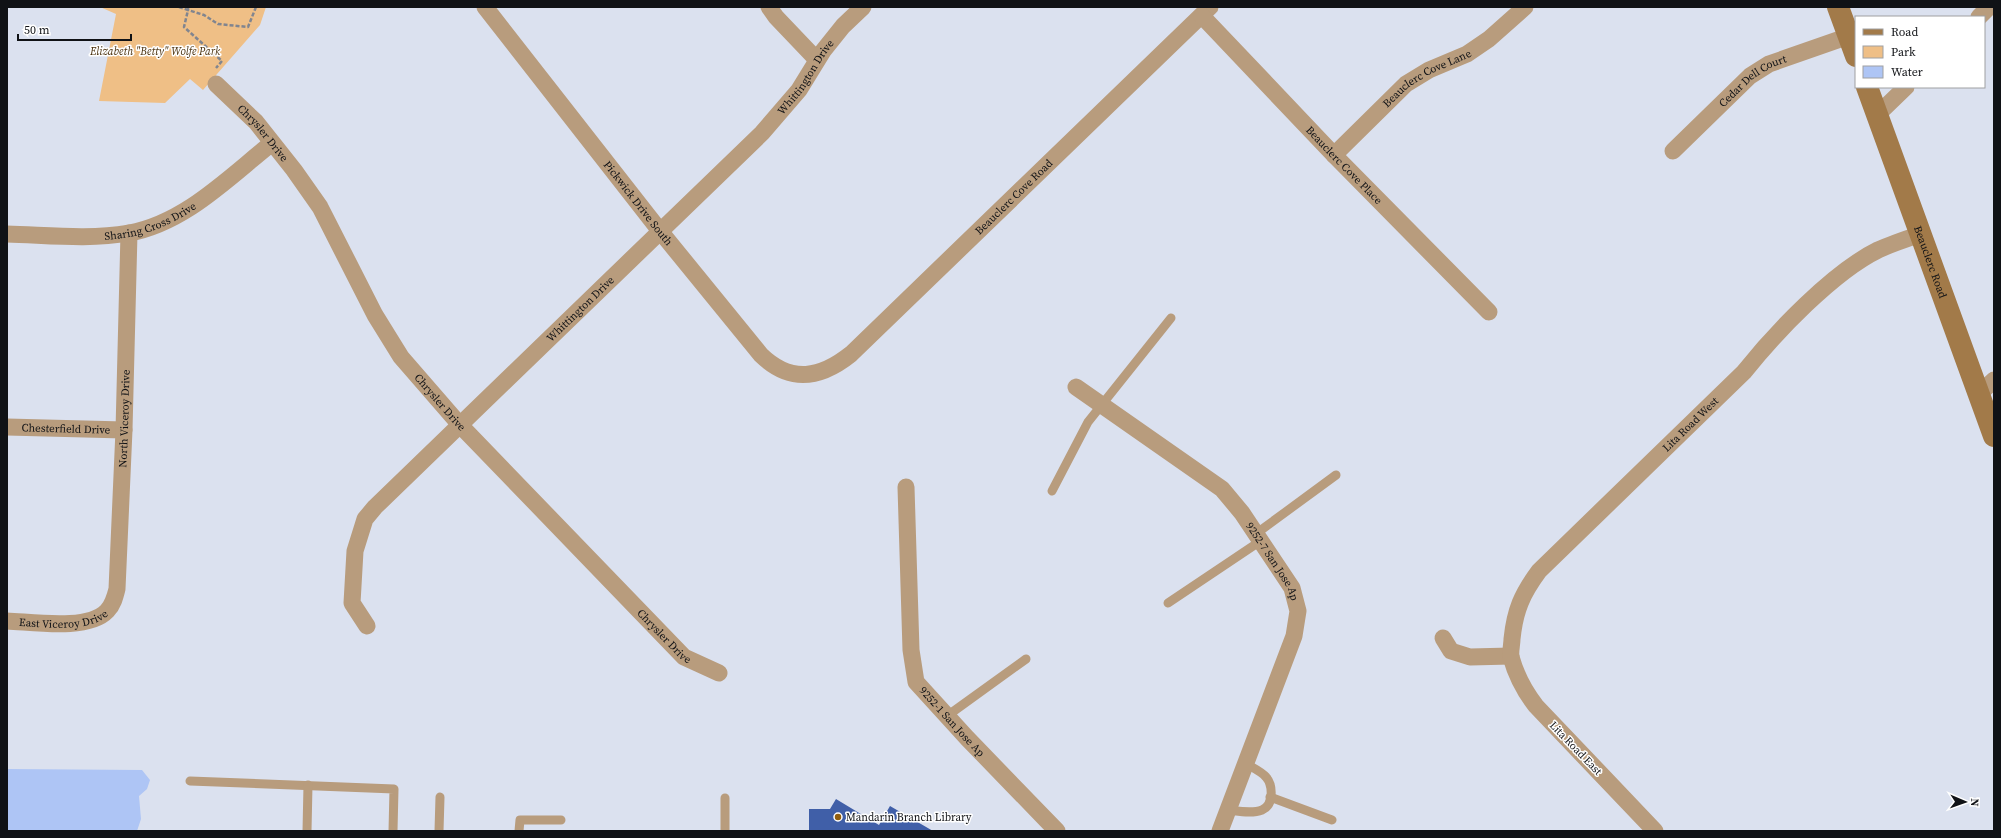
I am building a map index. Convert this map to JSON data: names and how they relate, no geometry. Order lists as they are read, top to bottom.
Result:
{
  "streets": {
    "street": [
      "Whittington Drive",
      "Beauclerc Cove Lane",
      "Cedar Dell Court",
      "Chrysler Drive",
      "Beauclerc Cove Place",
      "Beauclerc Cove Road",
      "Pickwick Drive South",
      "Sharing Cross Drive",
      "Beauclerc Road",
      "North Viceroy Drive",
      "Lita Road West",
      "Chesterfield Drive",
      "9252-7 San Jose Ap",
      "East Viceroy Drive",
      "9252-1 San Jose Ap",
      "Lita Road East"
    ]
  },
  "crossings": [
    ["Whittington Drive", "Chrysler Drive"],
    ["Whittington Drive", "Pickwick Drive South"],
    ["Beauclerc Cove Lane", "Beauclerc Cove Place"],
    ["Chrysler Drive", "Sharing Cross Drive"],
    ["Beauclerc Cove Place", "Beauclerc Cove Road"],
    ["Beauclerc Cove Road", "Pickwick Drive South"],
    ["Sharing Cross Drive", "North Viceroy Drive"],
    ["Beauclerc Road", "Lita Road West"],
    ["North Viceroy Drive", "Chesterfield Drive"],
    ["North Viceroy Drive", "East Viceroy Drive"],
    ["Lita Road West", "Lita Road East"]
  ],
  "parks": ["Elizabeth \"Betty\" Wolfe Park"],
  "places": ["Mandarin Branch Library"],
  "legend": ["Road", "Park", "Water"],
  "scale_bar": "50 m",
  "north": "right"
}
